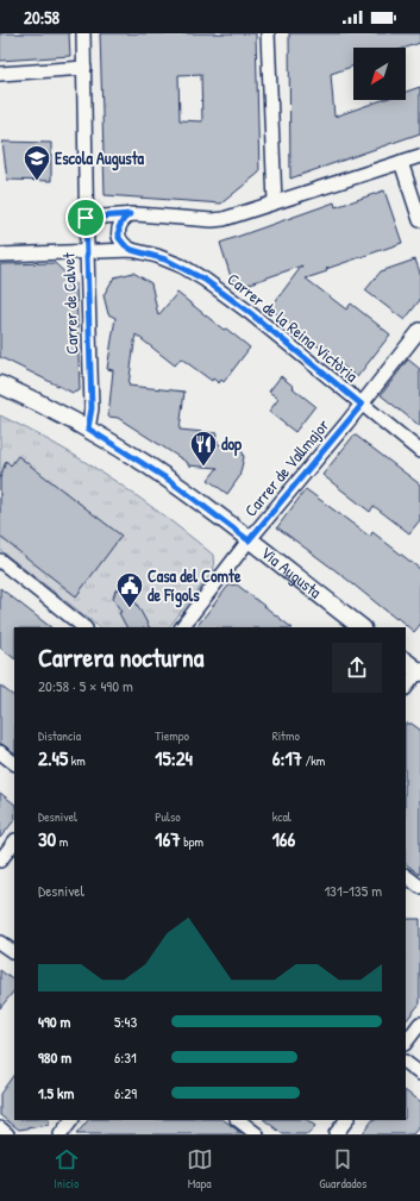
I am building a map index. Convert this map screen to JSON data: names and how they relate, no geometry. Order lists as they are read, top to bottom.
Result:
{
  "streets": {
    "main road": ["Via Augusta"],
    "street": ["Carrer de Calvet", "Carrer de la Reina Victòria", "Carrer de Vallmajor"]
  },
  "crossings": [
    ["Carrer de Calvet", "Carrer de la Reina Victòria"],
    ["Carrer de Calvet", "Via Augusta"],
    ["Carrer de la Reina Victòria", "Carrer de Vallmajor"],
    ["Carrer de Vallmajor", "Via Augusta"]
  ],
  "places": {
    "school or university": ["Escola Augusta"],
    "restaurant": ["dop"],
    "public building": ["Casa del Comte de Fígols"]
  },
  "north": "bottom left",
  "page": {
    "status": "20:58",
    "heading": ["Carrera nocturna", "20:58 · 5 × 490 m"],
    "stats": [
      ["Distancia", "2.45 km"],
      ["Tiempo", "15:24"],
      ["Ritmo", "6:17 /km"],
      ["Desnivel", "30 m"],
      ["Pulso", "167 bpm"],
      ["kcal", "166"]
    ],
    "chart": ["Desnivel", "131–135 m"],
    "list": [
      {
        "name": "490 m",
        "note": "5:43"
      },
      {
        "name": "980 m",
        "note": "6:31"
      },
      {
        "name": "1.5 km",
        "note": "6:29"
      }
    ],
    "tabs": ["Inicio", "Mapa", "Guardados"]
  }
}
